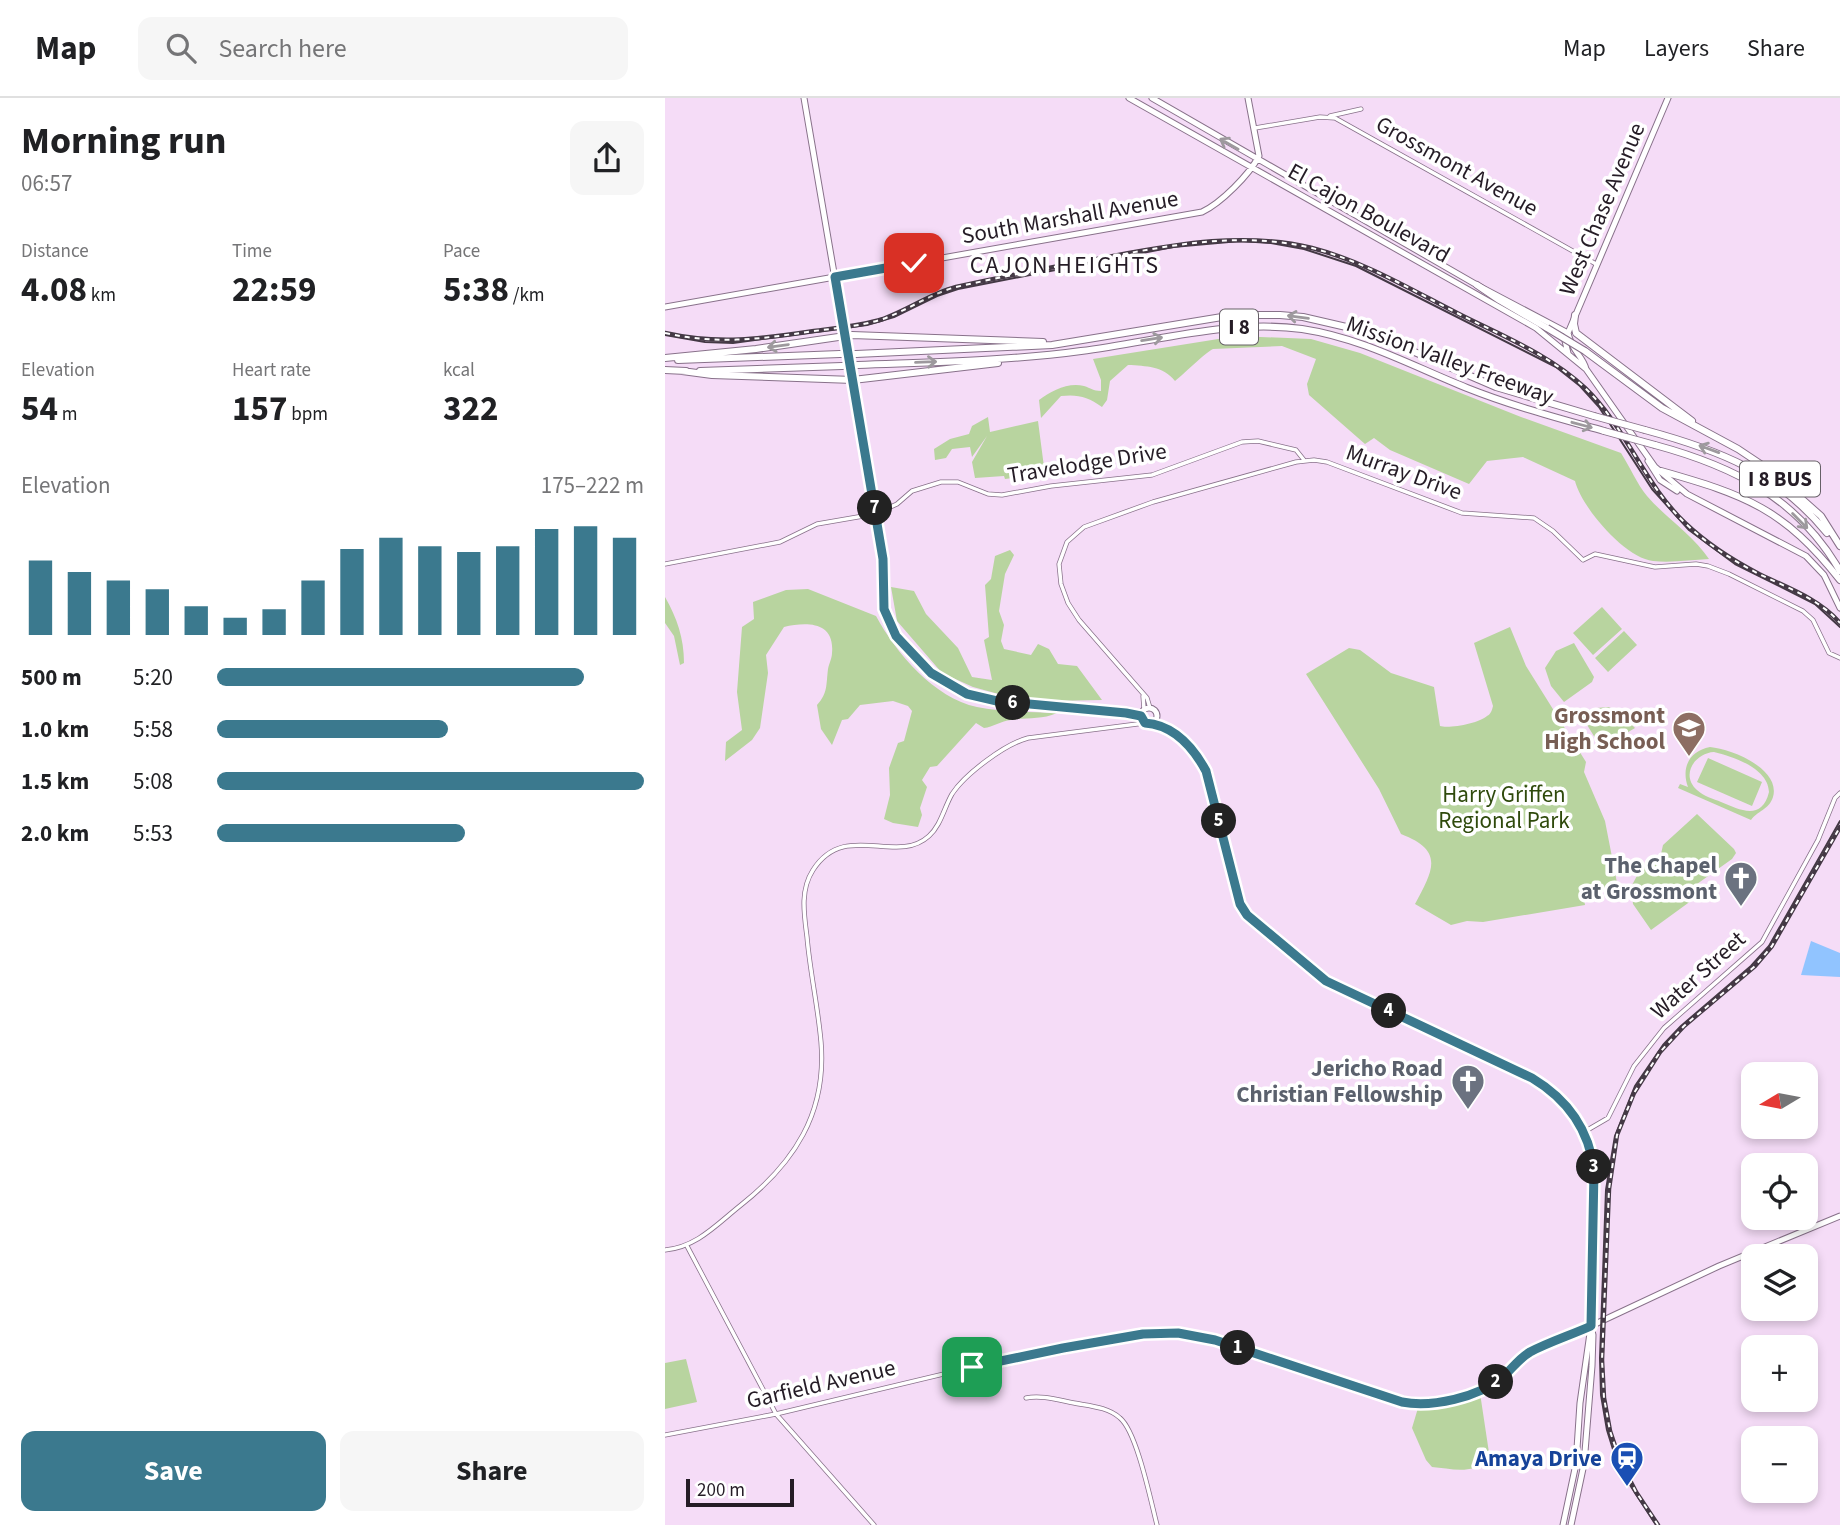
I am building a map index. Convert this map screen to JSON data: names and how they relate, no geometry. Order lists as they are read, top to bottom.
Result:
{
  "streets": {
    "highway": ["I 8", "Mission Valley Freeway", "I 8 BUS"],
    "main road": ["West Chase Avenue", "El Cajon Boulevard", "South Marshall Avenue"],
    "street": [
      "Grossmont Avenue",
      "Travelodge Drive",
      "Murray Drive",
      "Water Street",
      "Garfield Avenue"
    ]
  },
  "crossings": [
    ["Grossmont Avenue", "West Chase Avenue"],
    ["West Chase Avenue", "El Cajon Boulevard"],
    ["El Cajon Boulevard", "South Marshall Avenue"],
    ["El Cajon Boulevard", "I 8 BUS"],
    ["Mission Valley Freeway", "I 8 BUS"],
    ["Travelodge Drive", "Murray Drive"]
  ],
  "districts": ["CAJON HEIGHTS"],
  "parks": ["Harry Griffen Regional Park"],
  "places": {
    "school or university": ["Grossmont High School"],
    "church": ["The Chapel at Grossmont", "Jericho Road Christian Fellowship"],
    "station": ["Amaya Drive"]
  },
  "scale_bar": "200 m",
  "north": "left",
  "page": {
    "header": "Map",
    "search": "Search here",
    "nav": ["Map", "Layers", "Share"],
    "heading": ["Morning run", "06:57"],
    "stats": [
      ["Distance", "4.08 km"],
      ["Time", "22:59"],
      ["Pace", "5:38 /km"],
      ["Elevation", "54 m"],
      ["Heart rate", "157 bpm"],
      ["kcal", "322"]
    ],
    "chart": ["Elevation", "175–222 m"],
    "pins": [
      "7",
      "6",
      "5",
      "4",
      "3",
      "1",
      "2"
    ],
    "list": [
      {
        "name": "500 m",
        "note": "5:20"
      },
      {
        "name": "1.0 km",
        "note": "5:58"
      },
      {
        "name": "1.5 km",
        "note": "5:08"
      },
      {
        "name": "2.0 km",
        "note": "5:53"
      }
    ],
    "map_buttons": ["+", "−"],
    "buttons": ["Save", "Share"],
    "scale": "200 m"
  }
}
